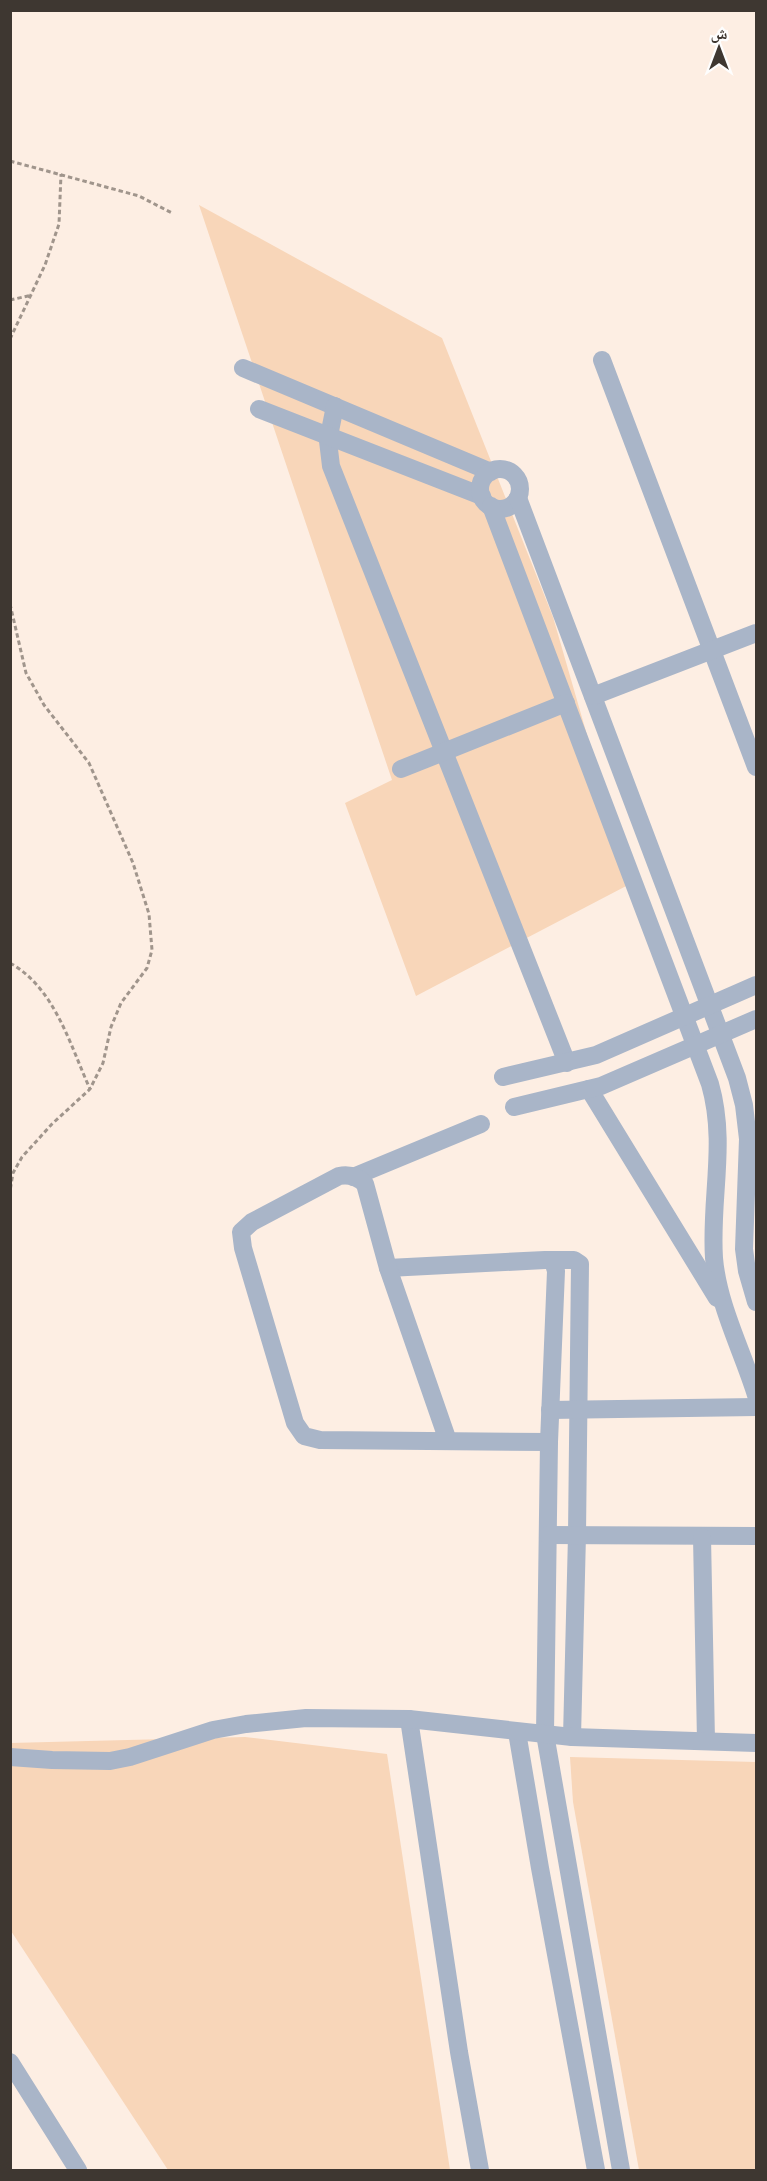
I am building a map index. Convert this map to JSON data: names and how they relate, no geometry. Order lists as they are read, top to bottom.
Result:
{
  "north": "top"
}
